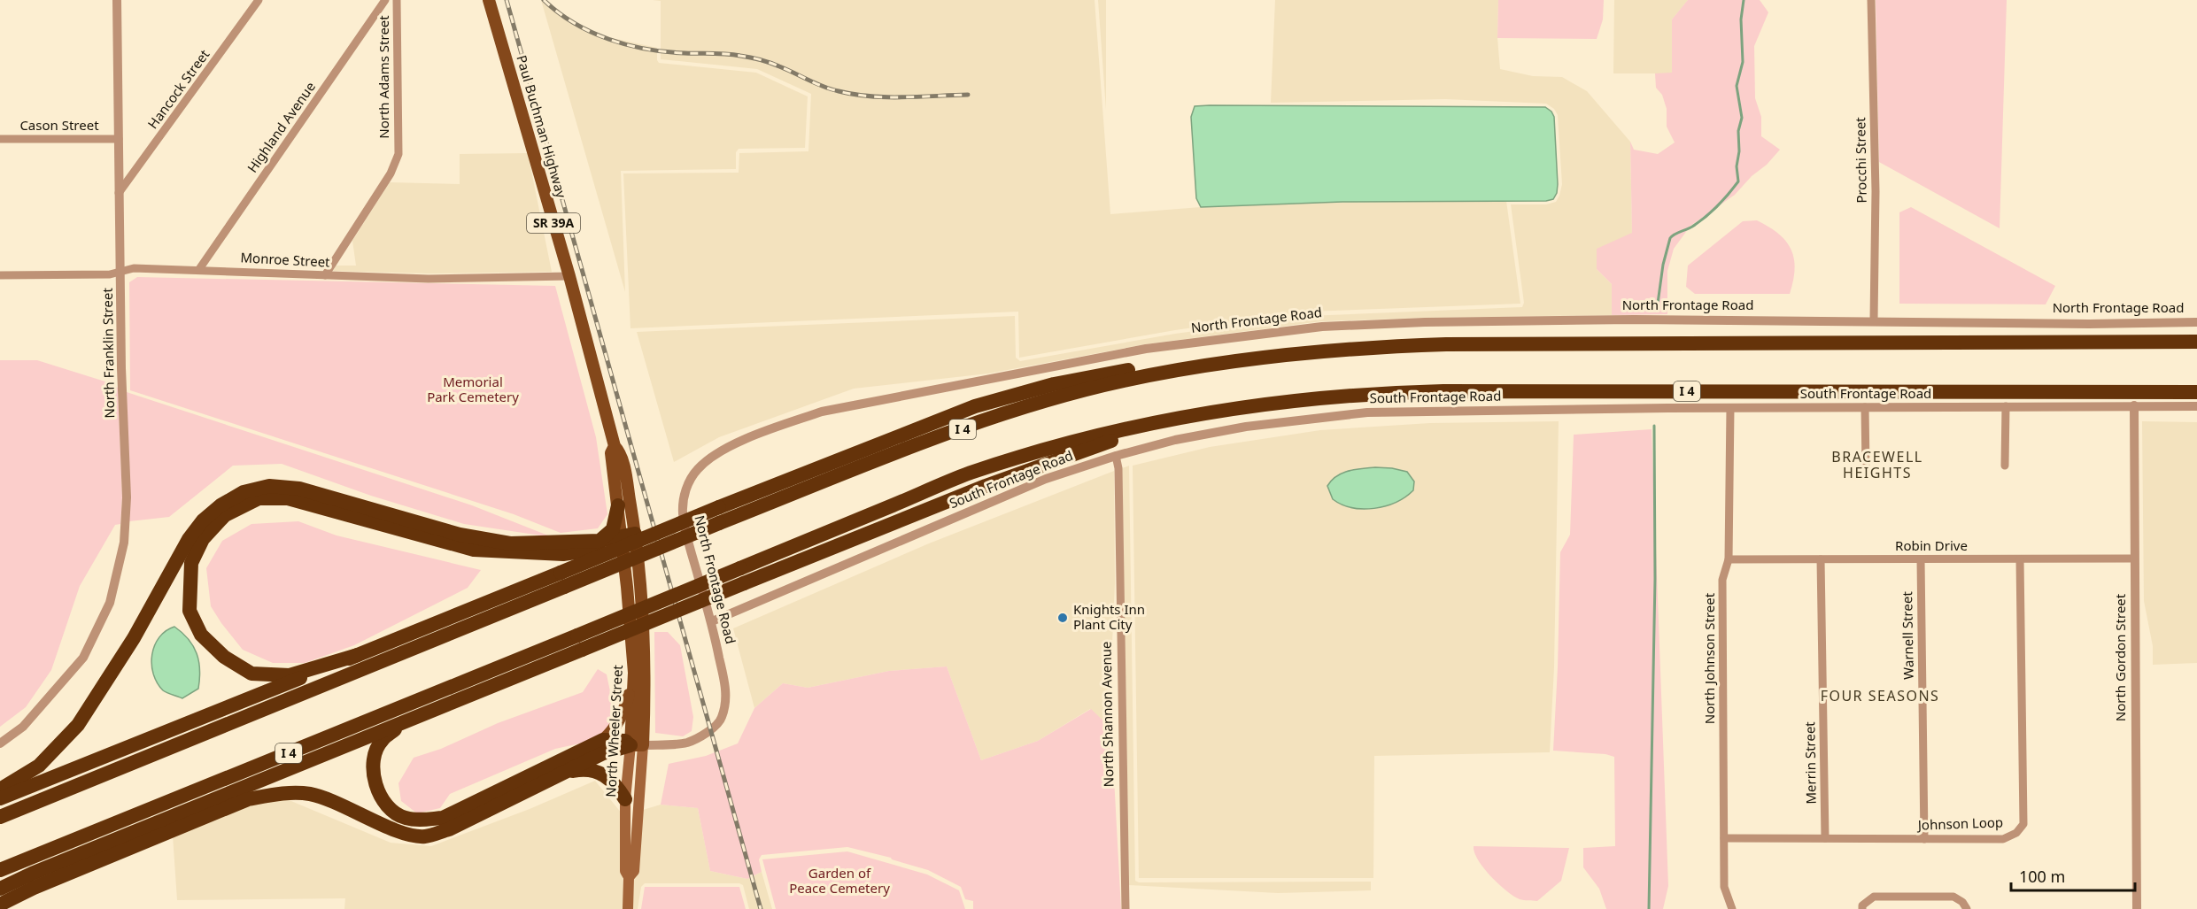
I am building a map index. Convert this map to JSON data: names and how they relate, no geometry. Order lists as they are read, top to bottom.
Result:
{
  "streets": {
    "highway": ["I 4"],
    "main road": ["Paul Buchman Highway", "SR 39A", "North Wheeler Street"],
    "street": [
      "North Adams Street",
      "Hancock Street",
      "Cason Street",
      "Highland Avenue",
      "Procchi Street",
      "Monroe Street",
      "North Frontage Road",
      "North Franklin Street",
      "South Frontage Road",
      "Robin Drive",
      "Warnell Street",
      "North Gordon Street",
      "North Johnson Street",
      "North Shannon Avenue",
      "Merrin Street",
      "Johnson Loop"
    ]
  },
  "crossings": [
    ["North Adams Street", "Monroe Street"],
    ["Hancock Street", "North Franklin Street"],
    ["Cason Street", "North Franklin Street"],
    ["Paul Buchman Highway", "Monroe Street"],
    ["Paul Buchman Highway", "North Wheeler Street"],
    ["Highland Avenue", "Monroe Street"],
    ["Procchi Street", "North Frontage Road"],
    ["Monroe Street", "North Franklin Street"],
    ["North Frontage Road", "South Frontage Road"],
    ["North Frontage Road", "North Wheeler Street"],
    ["South Frontage Road", "North Gordon Street"],
    ["South Frontage Road", "North Johnson Street"],
    ["South Frontage Road", "North Shannon Avenue"],
    ["Robin Drive", "Warnell Street"],
    ["Robin Drive", "North Gordon Street"],
    ["Robin Drive", "North Johnson Street"],
    ["Robin Drive", "Merrin Street"],
    ["Robin Drive", "Johnson Loop"],
    ["Warnell Street", "Johnson Loop"],
    ["North Johnson Street", "Johnson Loop"],
    ["Merrin Street", "Johnson Loop"]
  ],
  "districts": ["BRACEWELL HEIGHTS", "FOUR SEASONS"],
  "parks": ["Memorial Park Cemetery", "Garden of Peace Cemetery"],
  "places": ["Knights Inn Plant City"],
  "scale_bar": "100 m"
}
